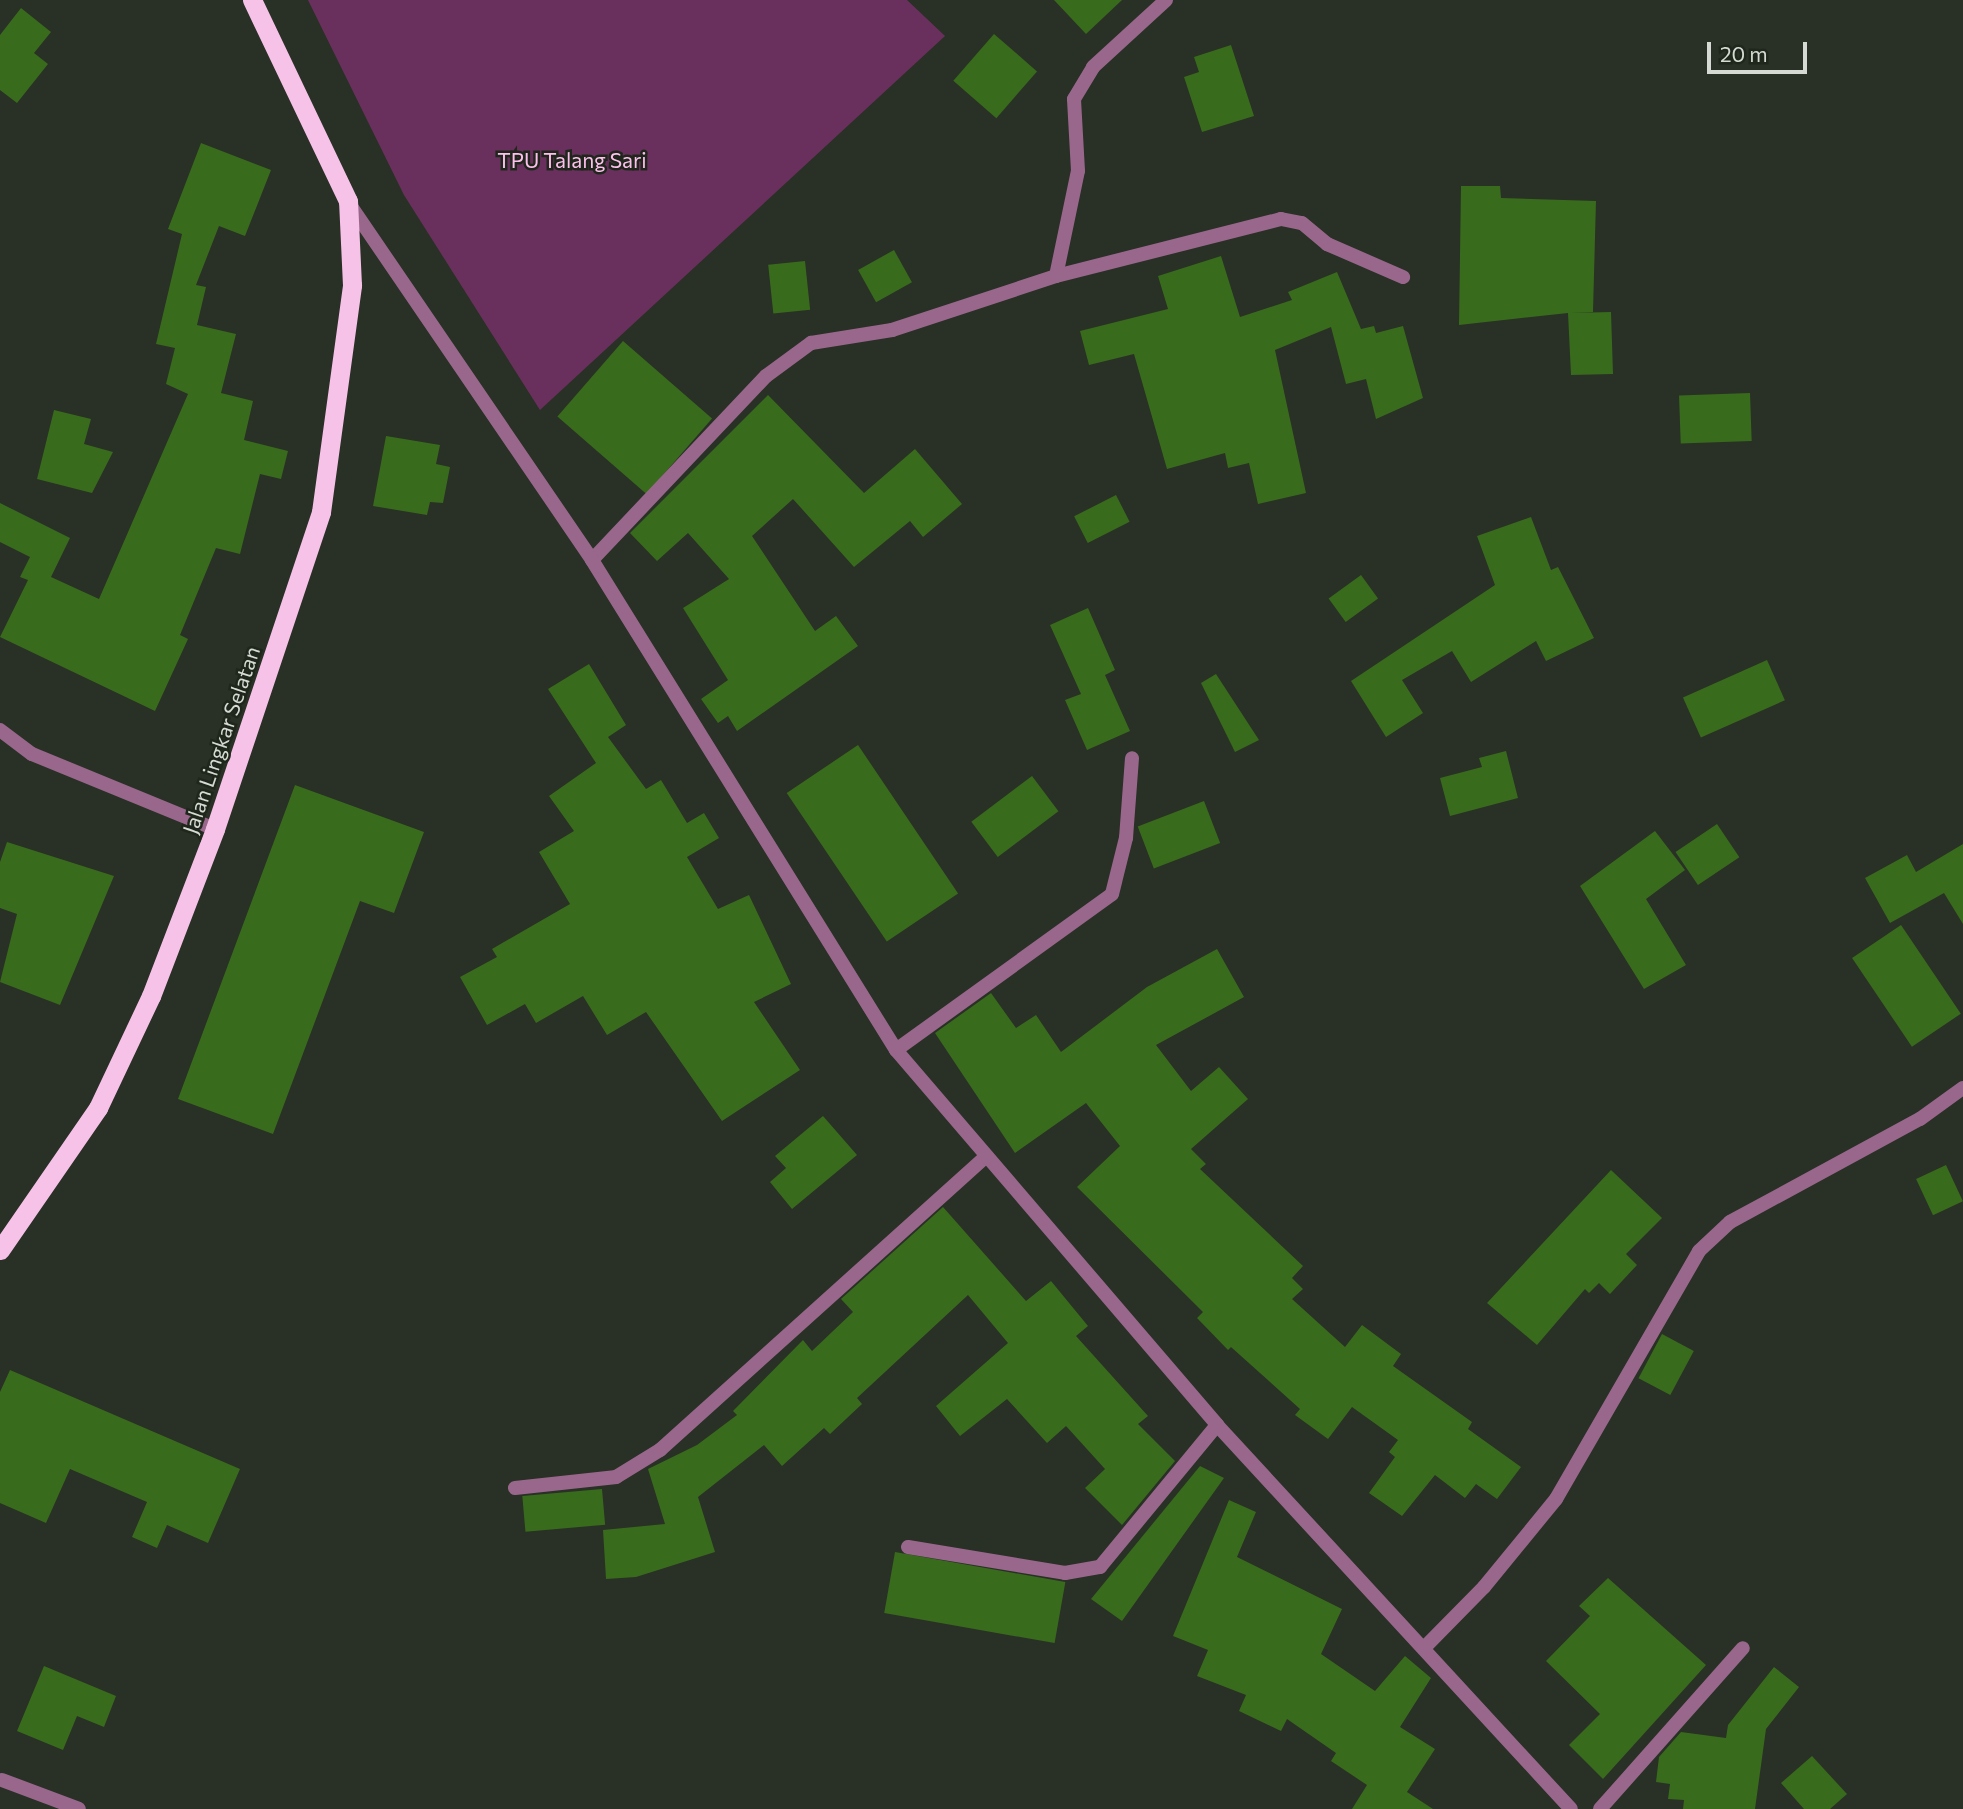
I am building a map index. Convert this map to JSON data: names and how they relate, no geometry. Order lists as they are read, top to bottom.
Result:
{
  "streets": {
    "highway": ["Jalan Lingkar Selatan"]
  },
  "parks": ["TPU Talang Sari"],
  "scale_bar": "20 m"
}
